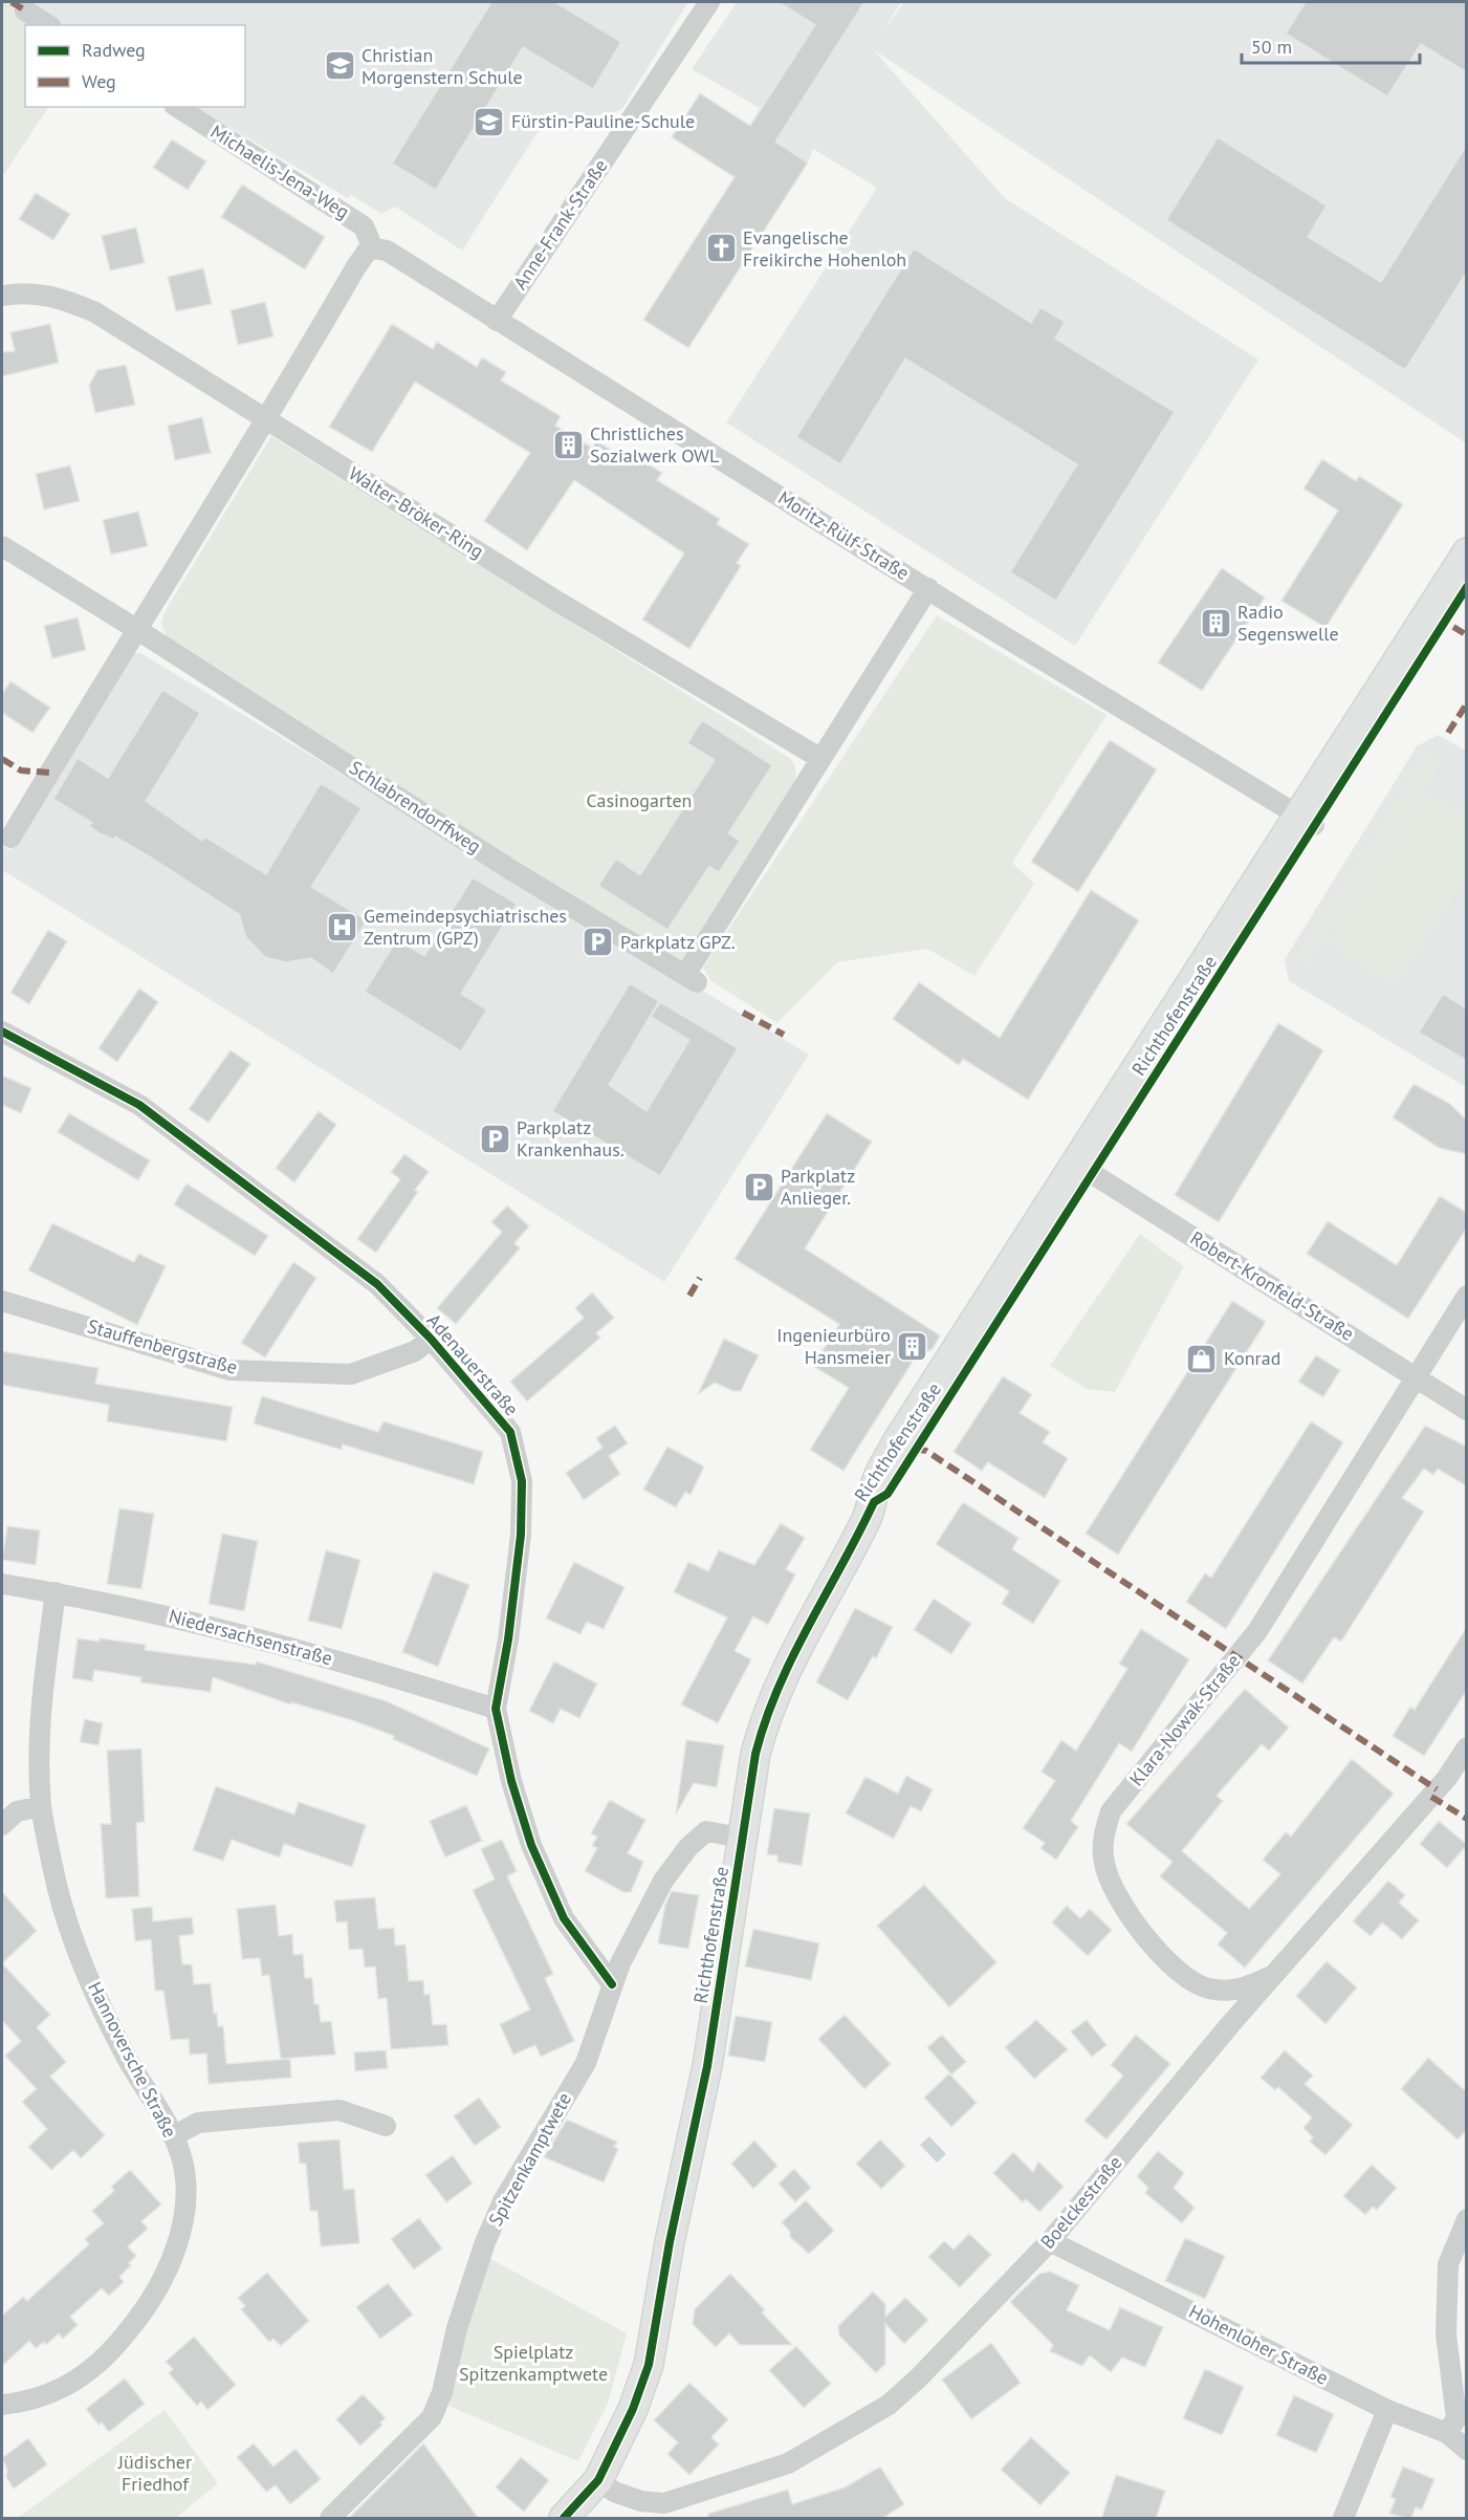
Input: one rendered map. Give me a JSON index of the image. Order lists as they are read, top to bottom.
{
  "streets": {
    "street": [
      "Michaelis-Jena-Weg",
      "Anne-Frank-Straße",
      "Walter-Bröker-Ring",
      "Moritz-Rülf-Straße",
      "Schlabrendorffweg",
      "Richthofenstraße",
      "Robert-Kronfeld-Straße",
      "Stauffenbergstraße",
      "Adenauerstraße",
      "Niedersachsenstraße",
      "Klara-Nowak-Straße",
      "Hannoversche Straße",
      "Spitzenkamptwete",
      "Boelckestraße",
      "Hohenloher Straße"
    ]
  },
  "crossings": [
    ["Michaelis-Jena-Weg", "Moritz-Rülf-Straße"],
    ["Anne-Frank-Straße", "Moritz-Rülf-Straße"],
    ["Walter-Bröker-Ring", "Schlabrendorffweg"],
    ["Moritz-Rülf-Straße", "Richthofenstraße"],
    ["Richthofenstraße", "Robert-Kronfeld-Straße"],
    ["Richthofenstraße", "Spitzenkamptwete"],
    ["Richthofenstraße", "Boelckestraße"],
    ["Robert-Kronfeld-Straße", "Klara-Nowak-Straße"],
    ["Stauffenbergstraße", "Adenauerstraße"],
    ["Adenauerstraße", "Niedersachsenstraße"],
    ["Adenauerstraße", "Spitzenkamptwete"],
    ["Niedersachsenstraße", "Hannoversche Straße"],
    ["Klara-Nowak-Straße", "Boelckestraße"],
    ["Boelckestraße", "Hohenloher Straße"]
  ],
  "parks": ["Casinogarten", "Spielplatz Spitzenkamptwete", "Jüdischer Friedhof"],
  "places": {
    "school or university": ["Christian Morgenstern Schule", "Fürstin-Pauline-Schule"],
    "church": ["Evangelische Freikirche Hohenloh"],
    "building": ["Christliches Sozialwerk OWL", "Radio Segenswelle", "Ingenieurbüro Hansmeier"],
    "hospital": ["Gemeindepsychiatrisches Zentrum (GPZ)"],
    "parking": ["Parkplatz GPZ.", "Parkplatz Krankenhaus.", "Parkplatz Anlieger."],
    "shop": ["Konrad"]
  },
  "legend": ["Radweg", "Weg"],
  "scale_bar": "50 m"
}
